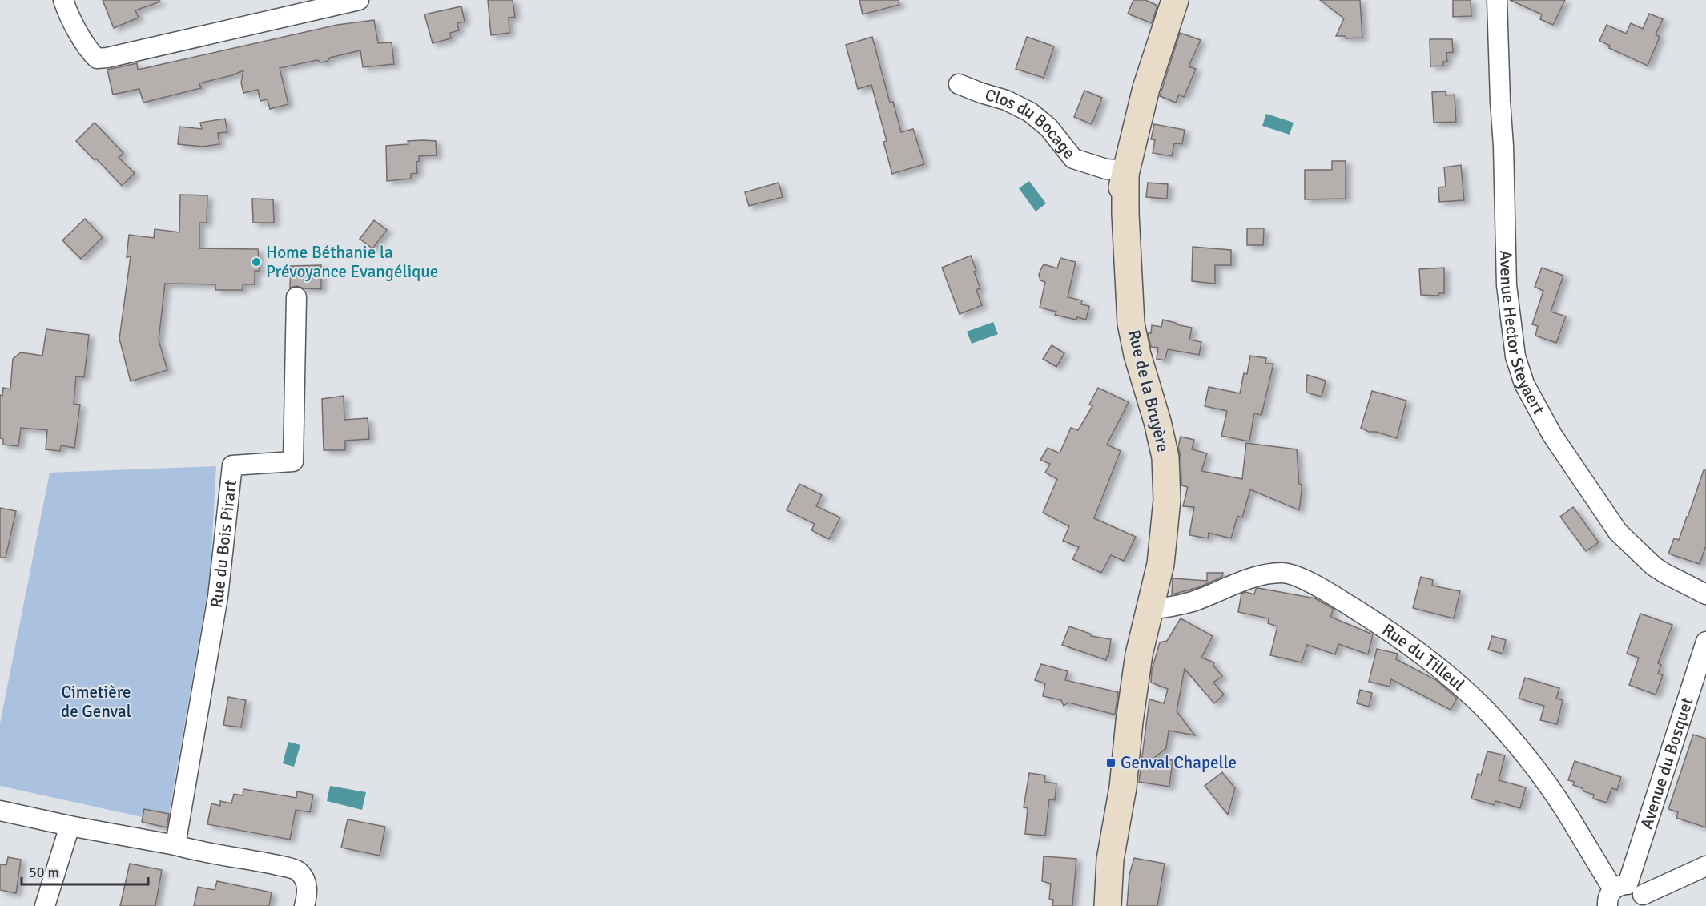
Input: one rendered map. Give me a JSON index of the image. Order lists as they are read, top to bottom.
{
  "streets": {
    "main road": ["Rue de la Bruyère"],
    "street": [
      "Clos du Bocage",
      "Avenue Hector Steyaert",
      "Rue du Bois Pirart",
      "Rue du Tilleul",
      "Avenue du Bosquet"
    ]
  },
  "crossings": [
    ["Clos du Bocage", "Rue de la Bruyère"],
    ["Rue de la Bruyère", "Rue du Tilleul"],
    ["Rue du Tilleul", "Avenue du Bosquet"]
  ],
  "parks": ["Cimetière de Genval"],
  "places": {
    "other": ["Home Béthanie la Prévoyance Evangélique"],
    "transit": ["Genval Chapelle"]
  },
  "scale_bar": "50 m"
}
